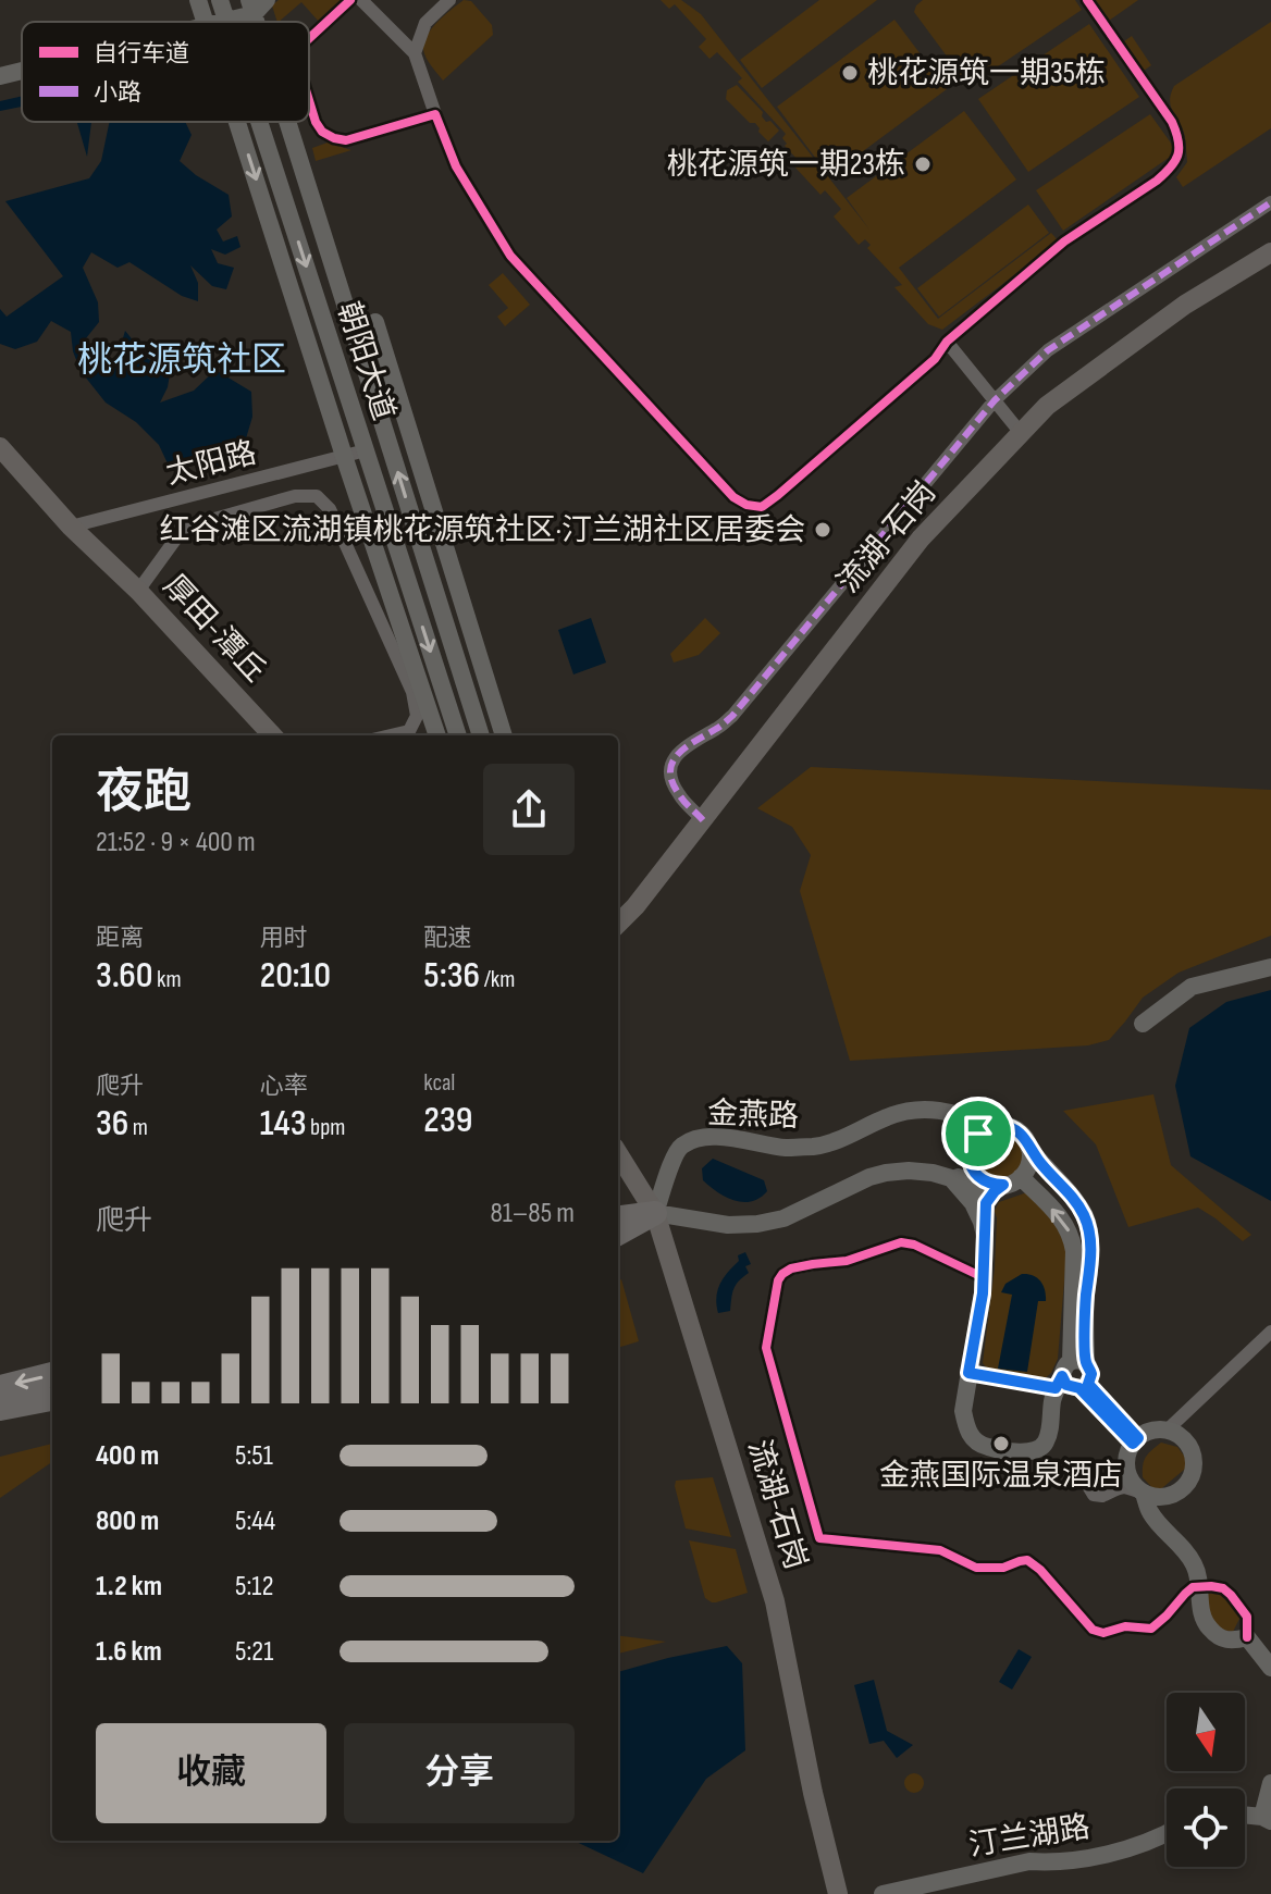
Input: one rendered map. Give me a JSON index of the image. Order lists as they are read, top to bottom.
{
  "streets": {
    "main road": ["流湖-石岗", "厚田-潭丘"],
    "street": [
      "朝阳大道",
      "太阳路",
      "金燕路",
      "汀兰湖路"
    ]
  },
  "crossings": [
    ["朝阳大道", "太阳路"],
    ["太阳路", "厚田-潭丘"],
    ["流湖-石岗", "金燕路"]
  ],
  "districts": ["桃花源筑社区"],
  "places": [
    "桃花源筑一期35栋",
    "桃花源筑一期23栋",
    "红谷滩区流湖镇桃花源筑社区·汀兰湖社区居委会",
    "金燕国际温泉酒店"
  ],
  "legend": ["自行车道", "小路"],
  "north": "bottom",
  "page": {
    "heading": ["夜跑", "21:52 · 9 × 400 m"],
    "stats": [
      ["距离", "3.60 km"],
      ["用时", "20:10"],
      ["配速", "5:36 /km"],
      ["爬升", "36 m"],
      ["心率", "143 bpm"],
      ["kcal", "239"]
    ],
    "chart": ["爬升", "81–85 m"],
    "list": [
      {
        "name": "400 m",
        "note": "5:51"
      },
      {
        "name": "800 m",
        "note": "5:44"
      },
      {
        "name": "1.2 km",
        "note": "5:12"
      },
      {
        "name": "1.6 km",
        "note": "5:21"
      }
    ],
    "buttons": ["收藏", "分享"]
  }
}
